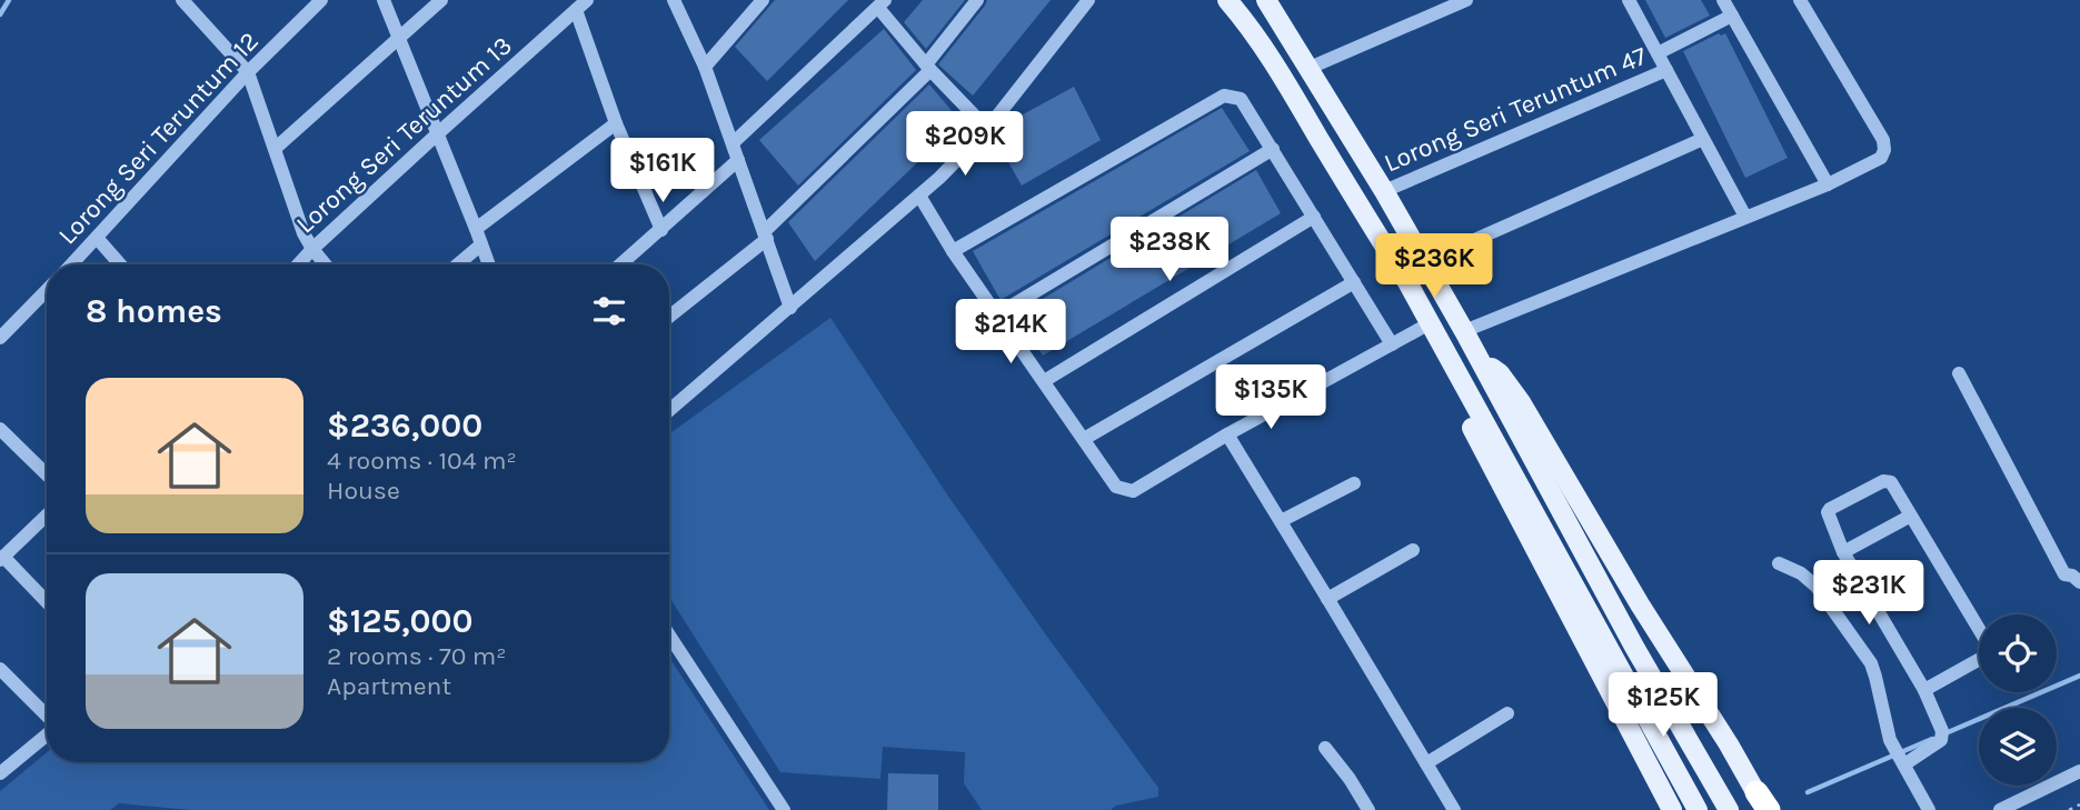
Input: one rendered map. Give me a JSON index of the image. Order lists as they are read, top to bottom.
{
  "streets": {
    "street": ["Lorong Seri Teruntum 47", "Lorong Seri Teruntum 13", "Lorong Seri Teruntum 12"]
  },
  "page": {
    "price": [
      "$209K",
      "$161K",
      "$238K",
      "$236K",
      "$214K",
      "$135K",
      "$231K",
      "$125K"
    ],
    "heading": "8 homes",
    "list": [
      {
        "name": "$236,000",
        "note": "4 rooms · 104 m² · House"
      },
      {
        "name": "$125,000",
        "note": "2 rooms · 70 m² · Apartment"
      }
    ]
  }
}
